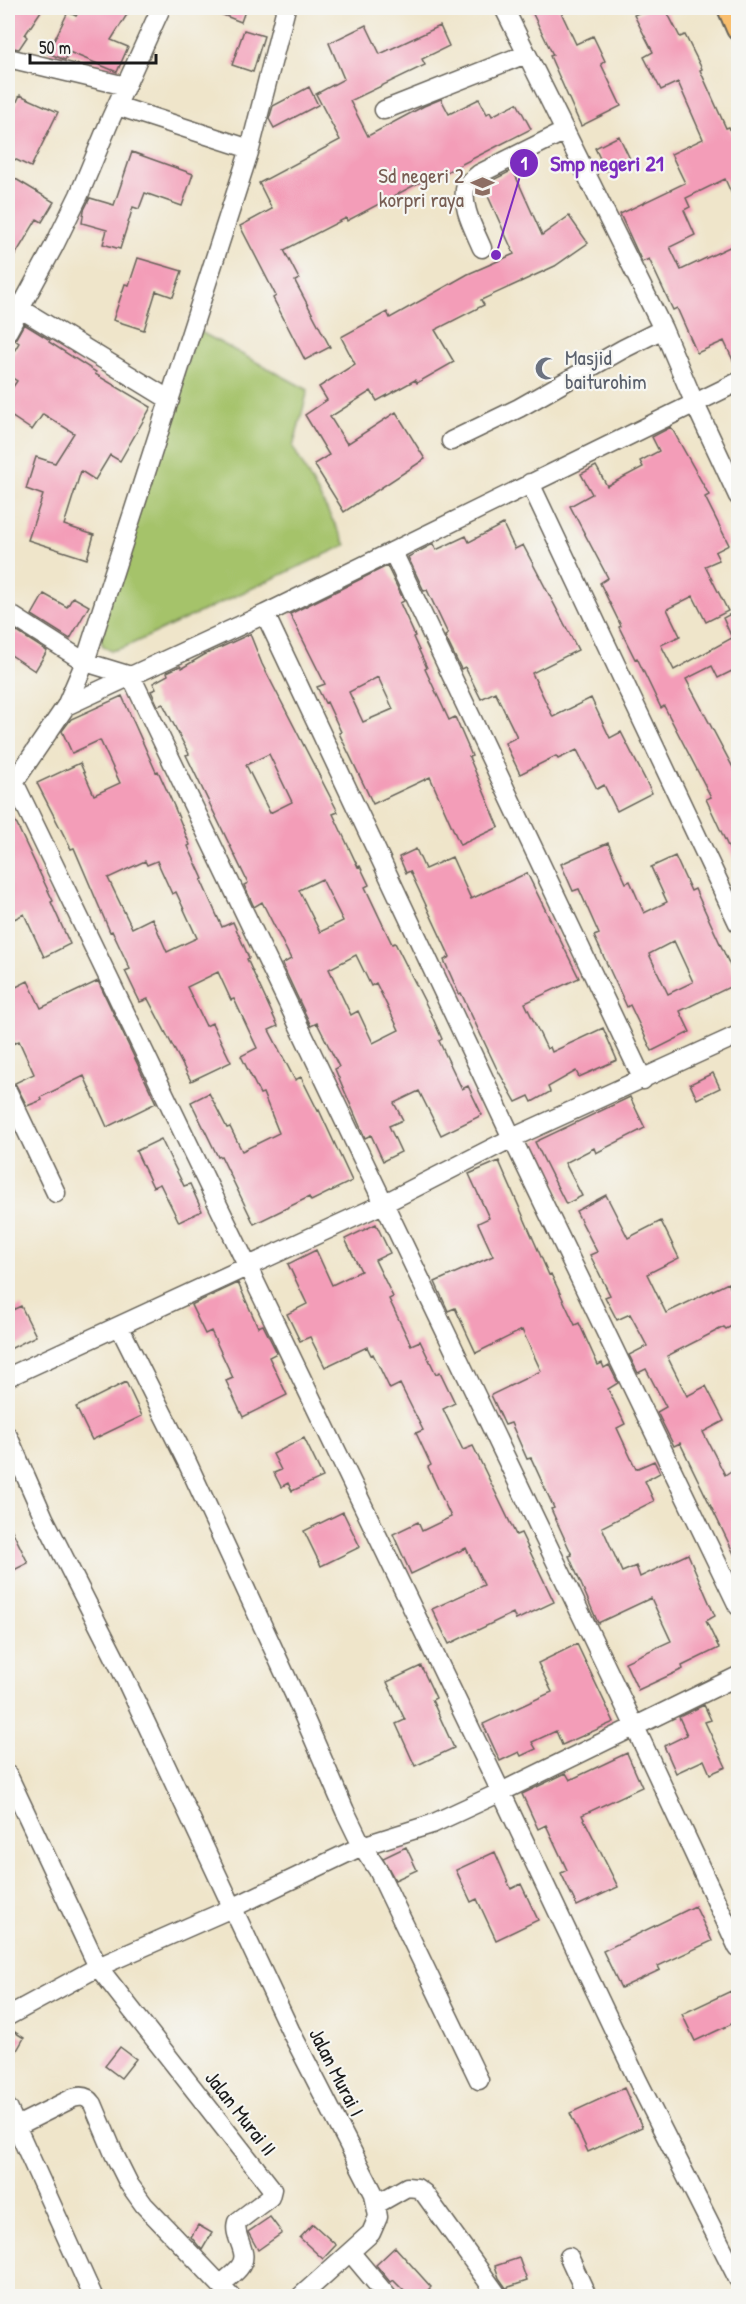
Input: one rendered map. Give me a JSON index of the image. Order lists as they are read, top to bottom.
{
  "streets": {
    "street": ["Jalan Murai I", "Jalan Murai II"]
  },
  "places": {
    "school or university": ["Sd negeri 2 korpri raya"],
    "other": ["Smp negeri 21"],
    "mosque": ["Masjid baiturohim"]
  },
  "scale_bar": "50 m"
}
